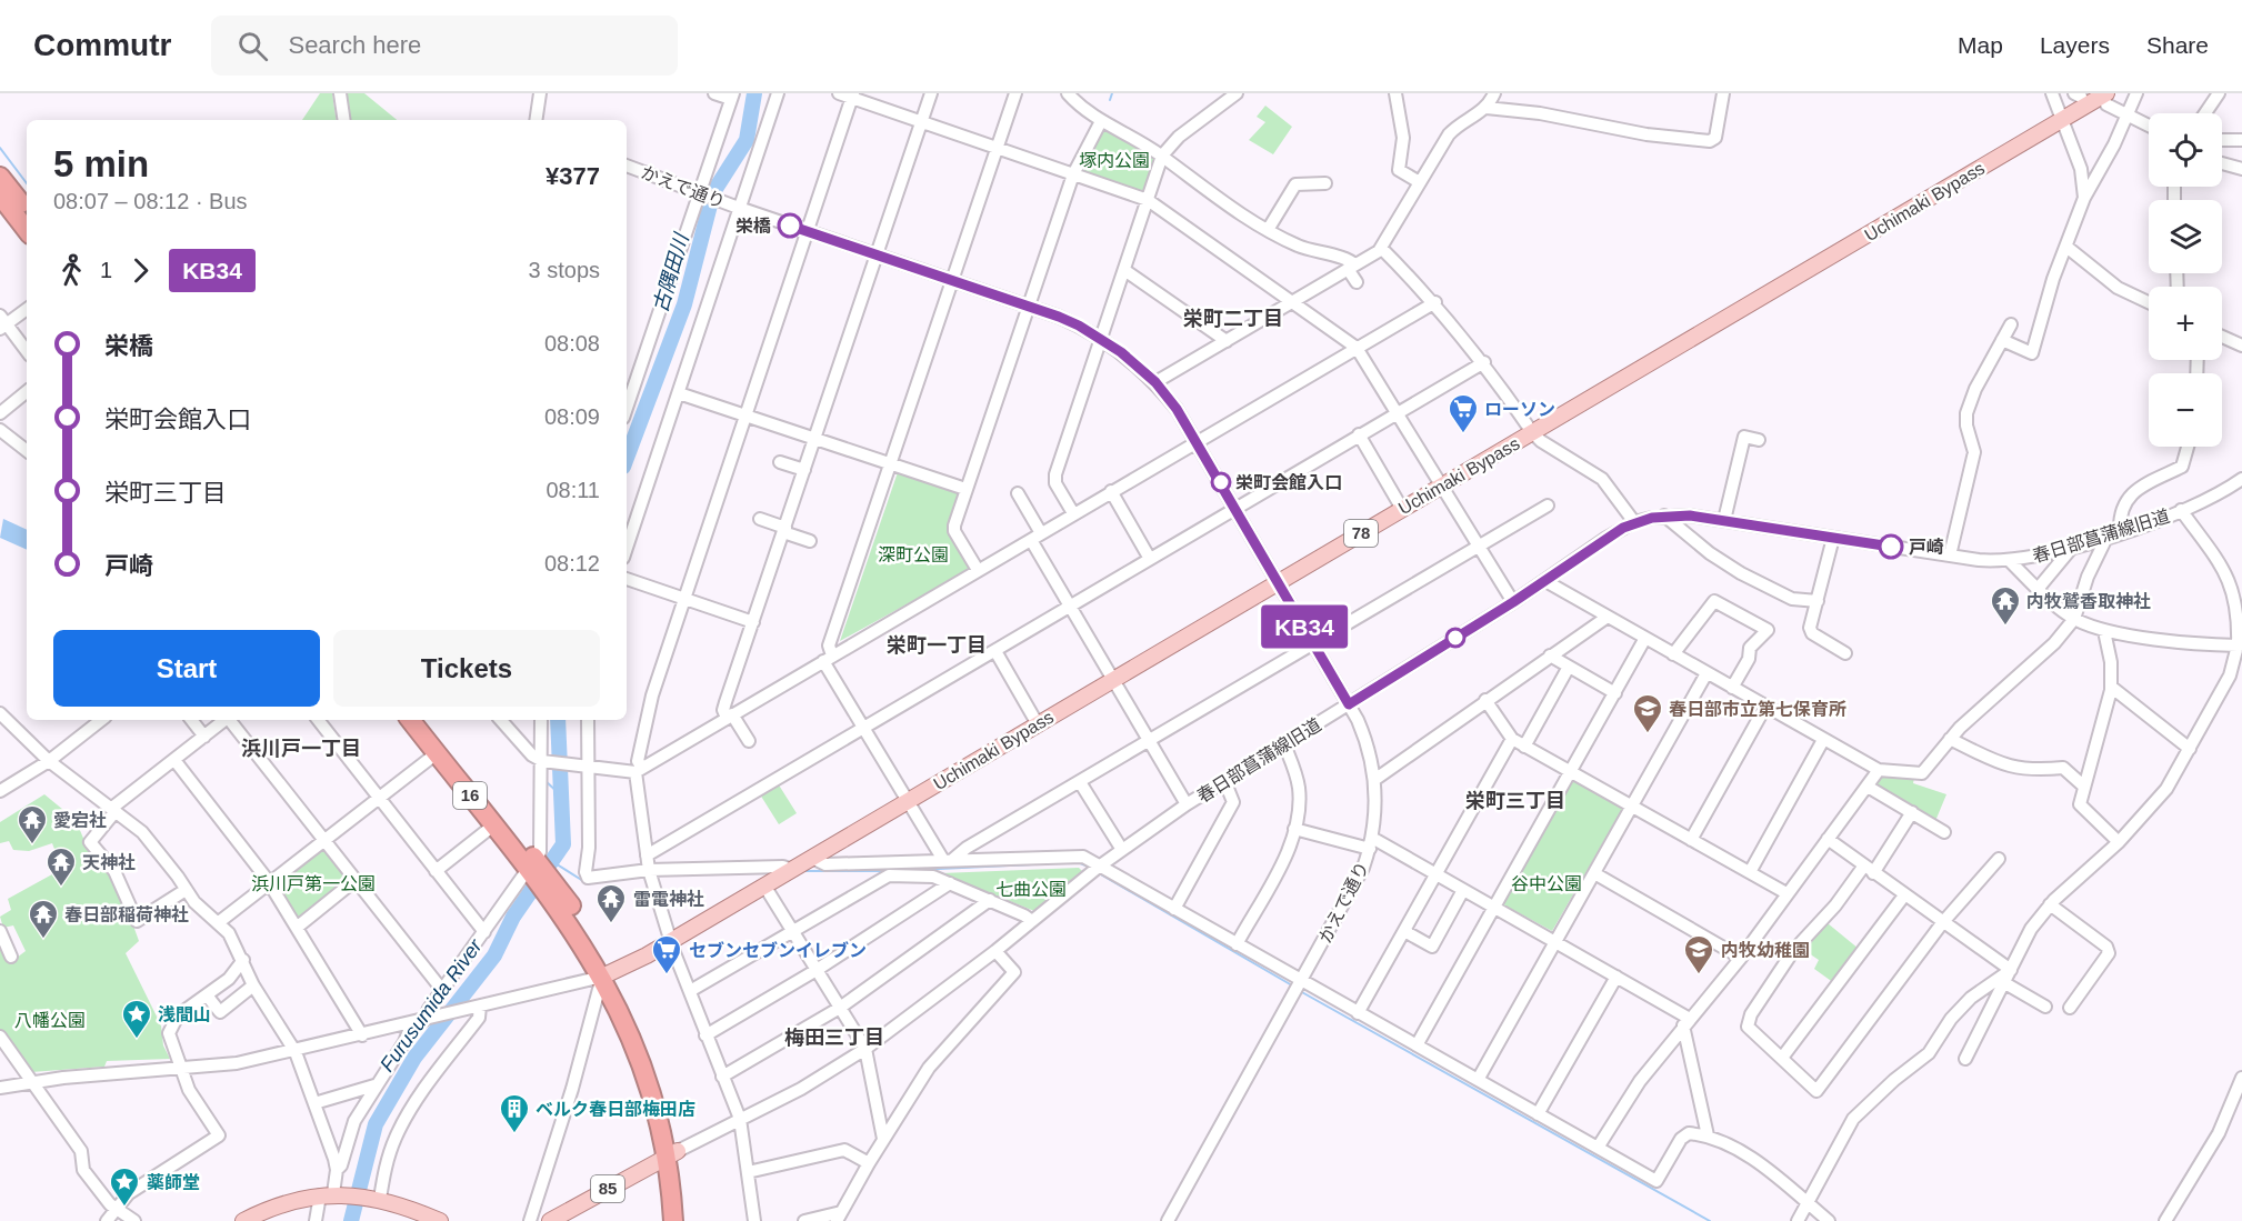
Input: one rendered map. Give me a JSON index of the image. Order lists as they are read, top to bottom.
{
  "streets": {
    "highway": ["16"],
    "main road": ["Uchimaki Bypass", "78", "85"],
    "street": ["かえで通り", "春日部菖蒲線旧道"]
  },
  "crossings": [
    ["かえで通り", "Uchimaki Bypass"],
    ["かえで通り", "春日部菖蒲線旧道"],
    ["Uchimaki Bypass", "16"],
    ["春日部菖蒲線旧道", "16"],
    ["春日部菖蒲線旧道", "85"],
    ["16", "85"]
  ],
  "districts": [
    "栄町二丁目",
    "栄町一丁目",
    "浜川戸一丁目",
    "栄町三丁目",
    "梅田三丁目"
  ],
  "water": ["古隅田川", "Furusumida River"],
  "parks": [
    "塚内公園",
    "深町公園",
    "浜川戸第一公園",
    "谷中公園",
    "七曲公園",
    "八幡公園"
  ],
  "places": {
    "other": ["栄橋", "栄町会館入口", "戸崎"],
    "supermarket": ["ローソン", "セブンセブンイレブン"],
    "temple": [
      "内牧鷲香取神社",
      "愛宕社",
      "天神社",
      "雷電神社",
      "春日部稲荷神社"
    ],
    "school or university": ["春日部市立第七保育所", "内牧幼稚園"],
    "place": ["浅間山", "薬師堂"],
    "building": ["ベルク春日部梅田店"]
  },
  "lines": ["bus line KB34"],
  "page": {
    "header": "Commutr",
    "search": "Search here",
    "nav": ["Map", "Layers", "Share"],
    "on_map": "KB34",
    "map_buttons": ["+", "−"],
    "heading": ["5 min", "08:07 – 08:12 · Bus", "¥377"],
    "legs": ["1", "KB34", "3 stops"],
    "list": [
      {
        "name": "栄橋",
        "value": "08:08"
      },
      {
        "name": "栄町会館入口",
        "value": "08:09"
      },
      {
        "name": "栄町三丁目",
        "value": "08:11"
      },
      {
        "name": "戸崎",
        "value": "08:12"
      }
    ],
    "buttons": ["Start", "Tickets"]
  }
}
